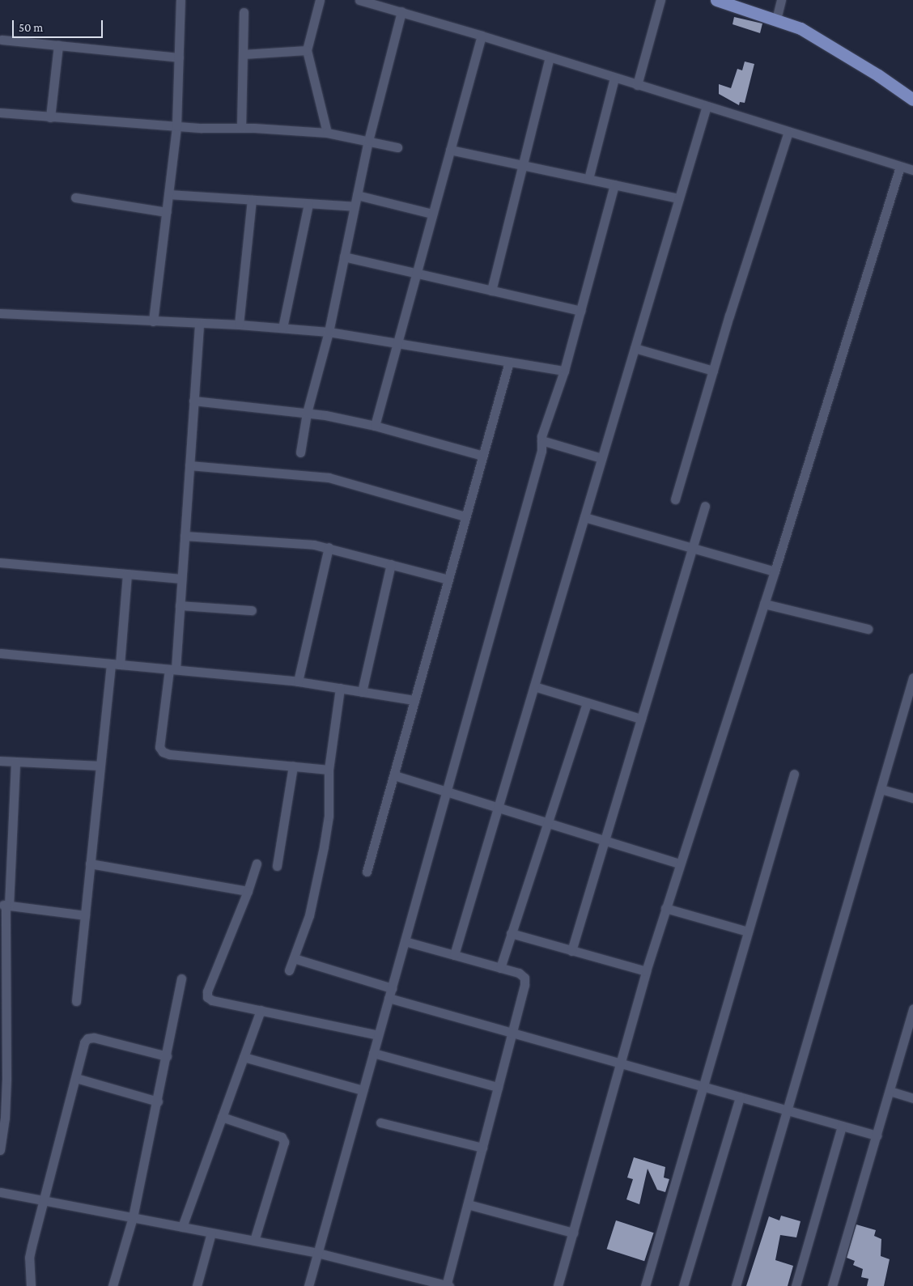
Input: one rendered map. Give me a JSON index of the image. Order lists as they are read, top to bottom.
{
  "scale_bar": "50 m"
}
